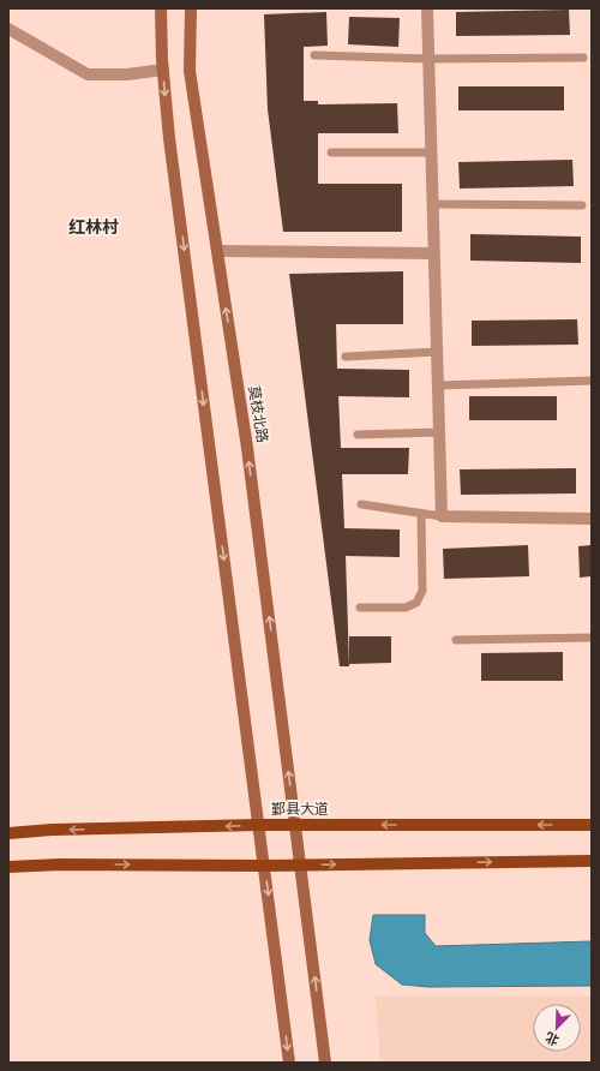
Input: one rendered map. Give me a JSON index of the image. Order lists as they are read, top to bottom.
{
  "streets": {
    "main road": ["鄞县大道"],
    "street": ["莫枝北路"]
  },
  "crossings": [
    ["莫枝北路", "鄞县大道"]
  ],
  "districts": ["红林村"],
  "north": "bottom left"
}
